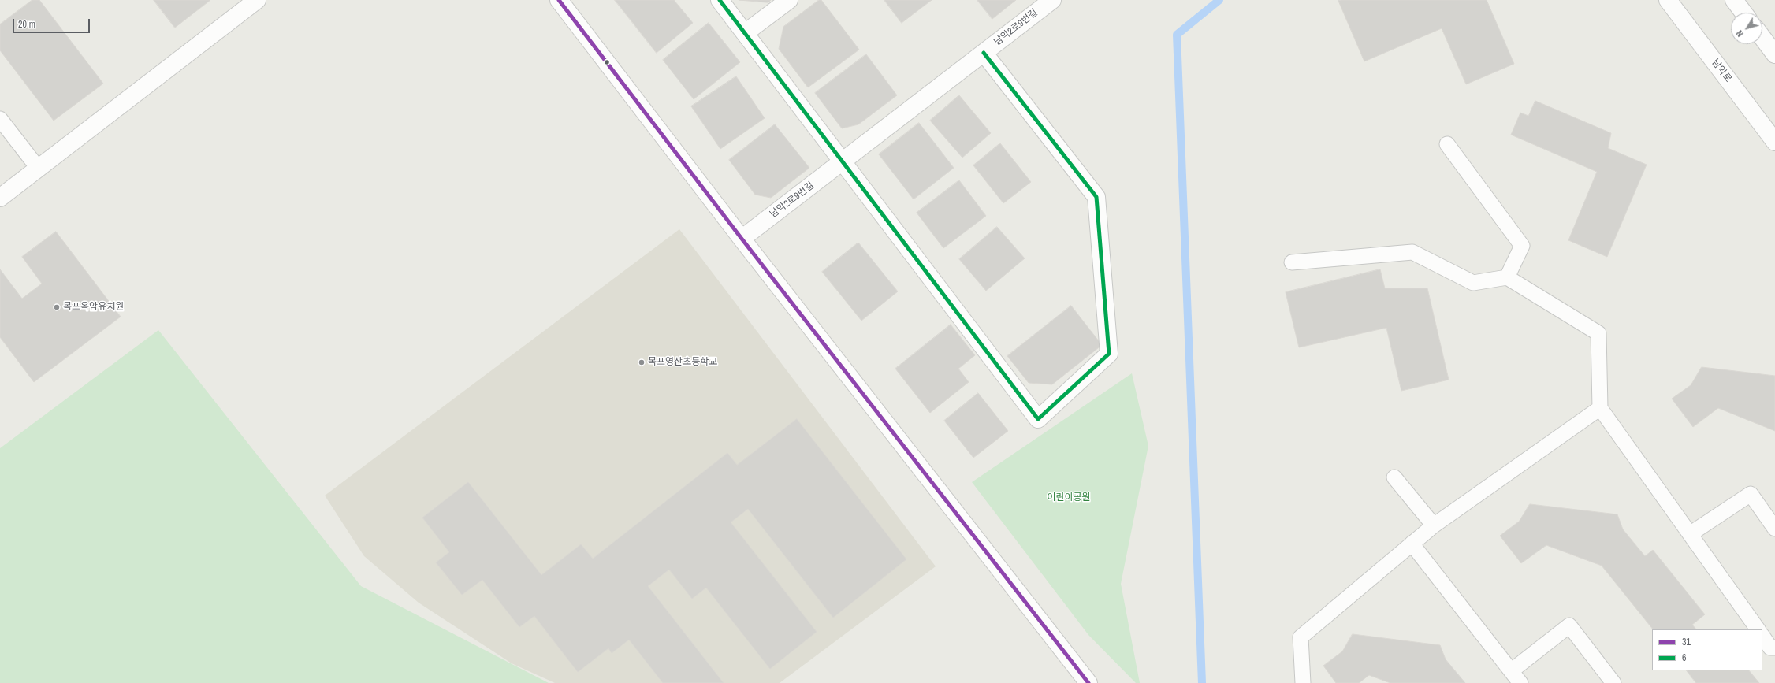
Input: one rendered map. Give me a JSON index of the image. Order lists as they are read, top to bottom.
{
  "streets": {
    "street": ["남악2로9번길", "남악로"]
  },
  "parks": ["어린이공원"],
  "places": ["목포옥암유치원", "목포영산초등학교"],
  "lines": ["transit line 31", "transit line 6"],
  "legend": ["31", "6"],
  "scale_bar": "20 m",
  "north": "bottom left"
}
